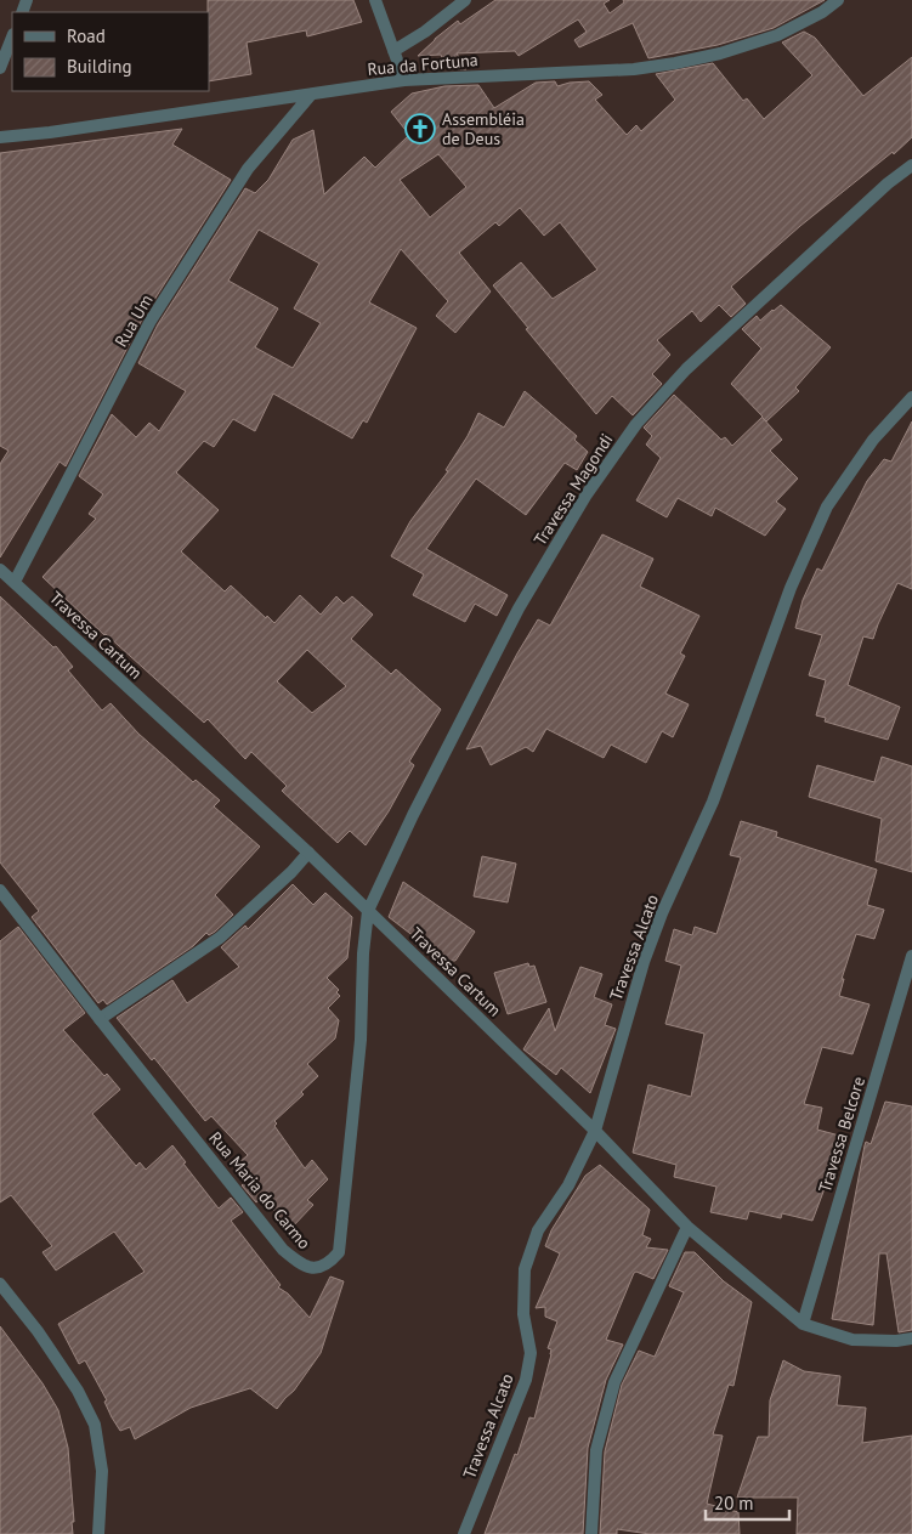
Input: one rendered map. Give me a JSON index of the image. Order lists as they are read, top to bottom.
{
  "streets": {
    "street": [
      "Rua da Fortuna",
      "Rua Um",
      "Travessa Magondi",
      "Travessa Cartum",
      "Travessa Alcato",
      "Travessa Belcore",
      "Rua Maria do Carmo"
    ]
  },
  "crossings": [
    ["Rua da Fortuna", "Rua Um"],
    ["Rua Um", "Travessa Cartum"],
    ["Travessa Magondi", "Travessa Cartum"],
    ["Travessa Magondi", "Rua Maria do Carmo"],
    ["Travessa Cartum", "Travessa Alcato"],
    ["Travessa Cartum", "Travessa Belcore"],
    ["Travessa Cartum", "Rua Maria do Carmo"]
  ],
  "places": {
    "church": ["Assembléia de Deus"]
  },
  "legend": ["Road", "Building"],
  "scale_bar": "20 m"
}
